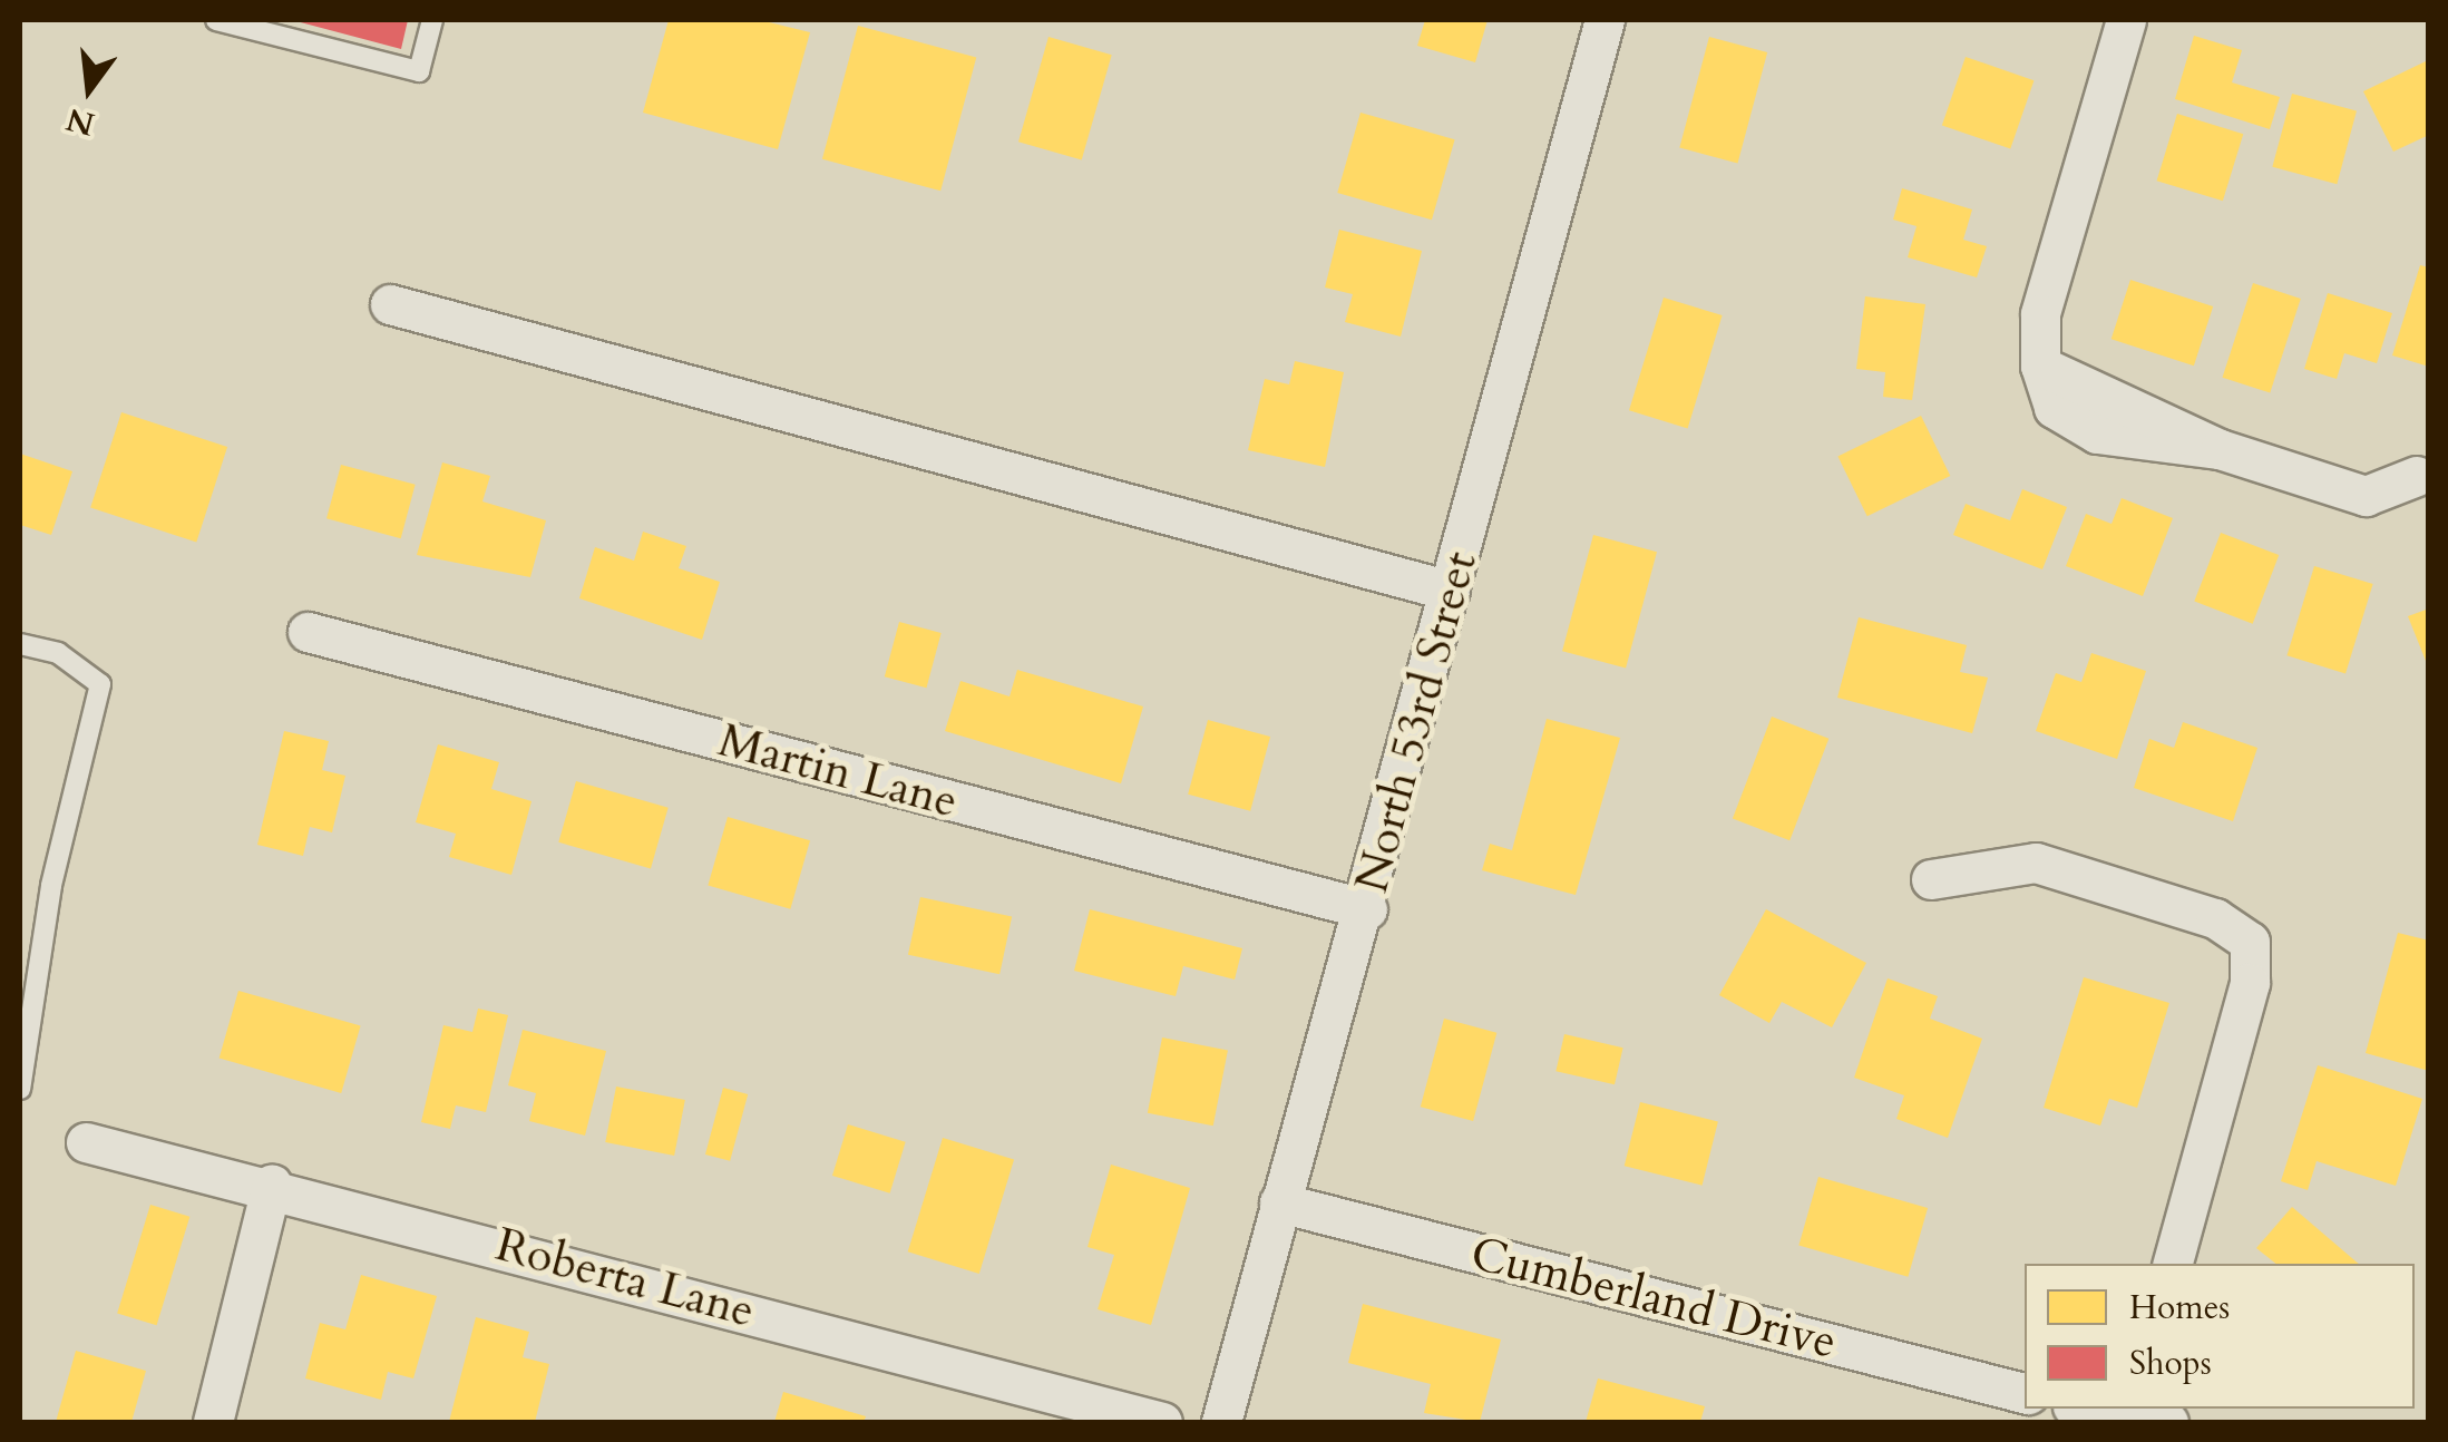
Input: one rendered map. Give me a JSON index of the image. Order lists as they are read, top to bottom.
{
  "streets": {
    "street": [
      "North 53rd Street",
      "Martin Lane",
      "Roberta Lane",
      "Cumberland Drive"
    ]
  },
  "crossings": [
    ["North 53rd Street", "Martin Lane"],
    ["North 53rd Street", "Cumberland Drive"]
  ],
  "legend": ["Homes", "Shops"],
  "north": "bottom"
}
